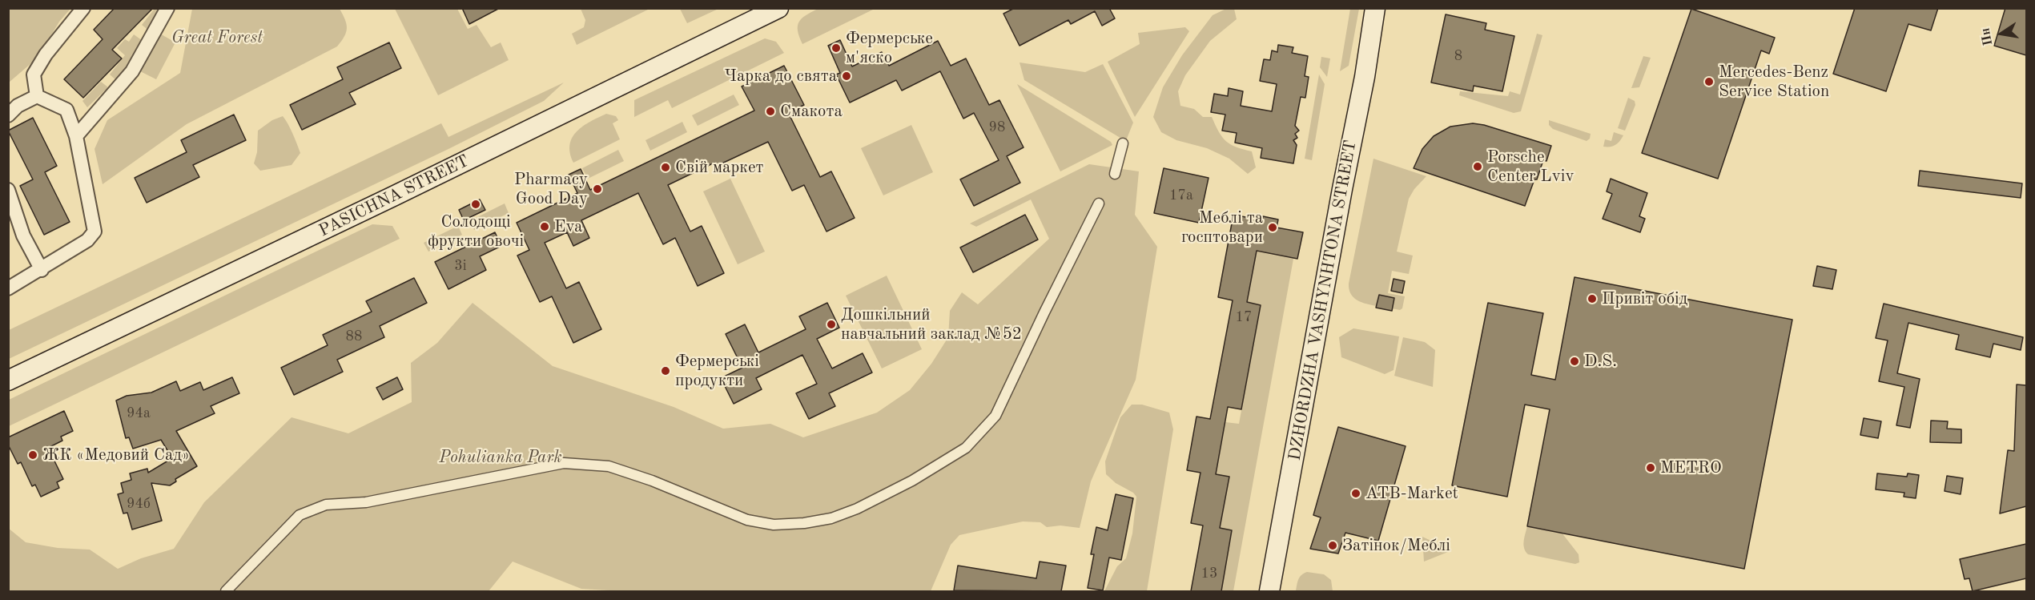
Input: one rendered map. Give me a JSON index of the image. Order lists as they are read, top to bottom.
{
  "streets": {
    "main road": ["PASICHNA STREET", "DZHORDZHA VASHYNHTONA STREET"]
  },
  "parks": ["Great Forest", "Pohulianka Park"],
  "places": [
    "Фермерське м'яско",
    "Чарка до свята",
    "Mercedes-Benz Service Station",
    "Смакота",
    "Porsche Center Lviv",
    "Свій маркет",
    "Pharmacy Good Day",
    "Солодощі фрукти овочі",
    "Eva",
    "Меблі та госптовари",
    "Привіт обід",
    "Дошкільний навчальний заклад №52",
    "D.S.",
    "Фермерські продукти",
    "ЖК «Медовий Сад»",
    "METRO",
    "ATB-Market",
    "Затінок/Меблі"
  ],
  "house_numbers": [
    "8",
    "98",
    "17а",
    "3і",
    "17",
    "88",
    "94а",
    "94б",
    "13"
  ],
  "north": "left"
}
